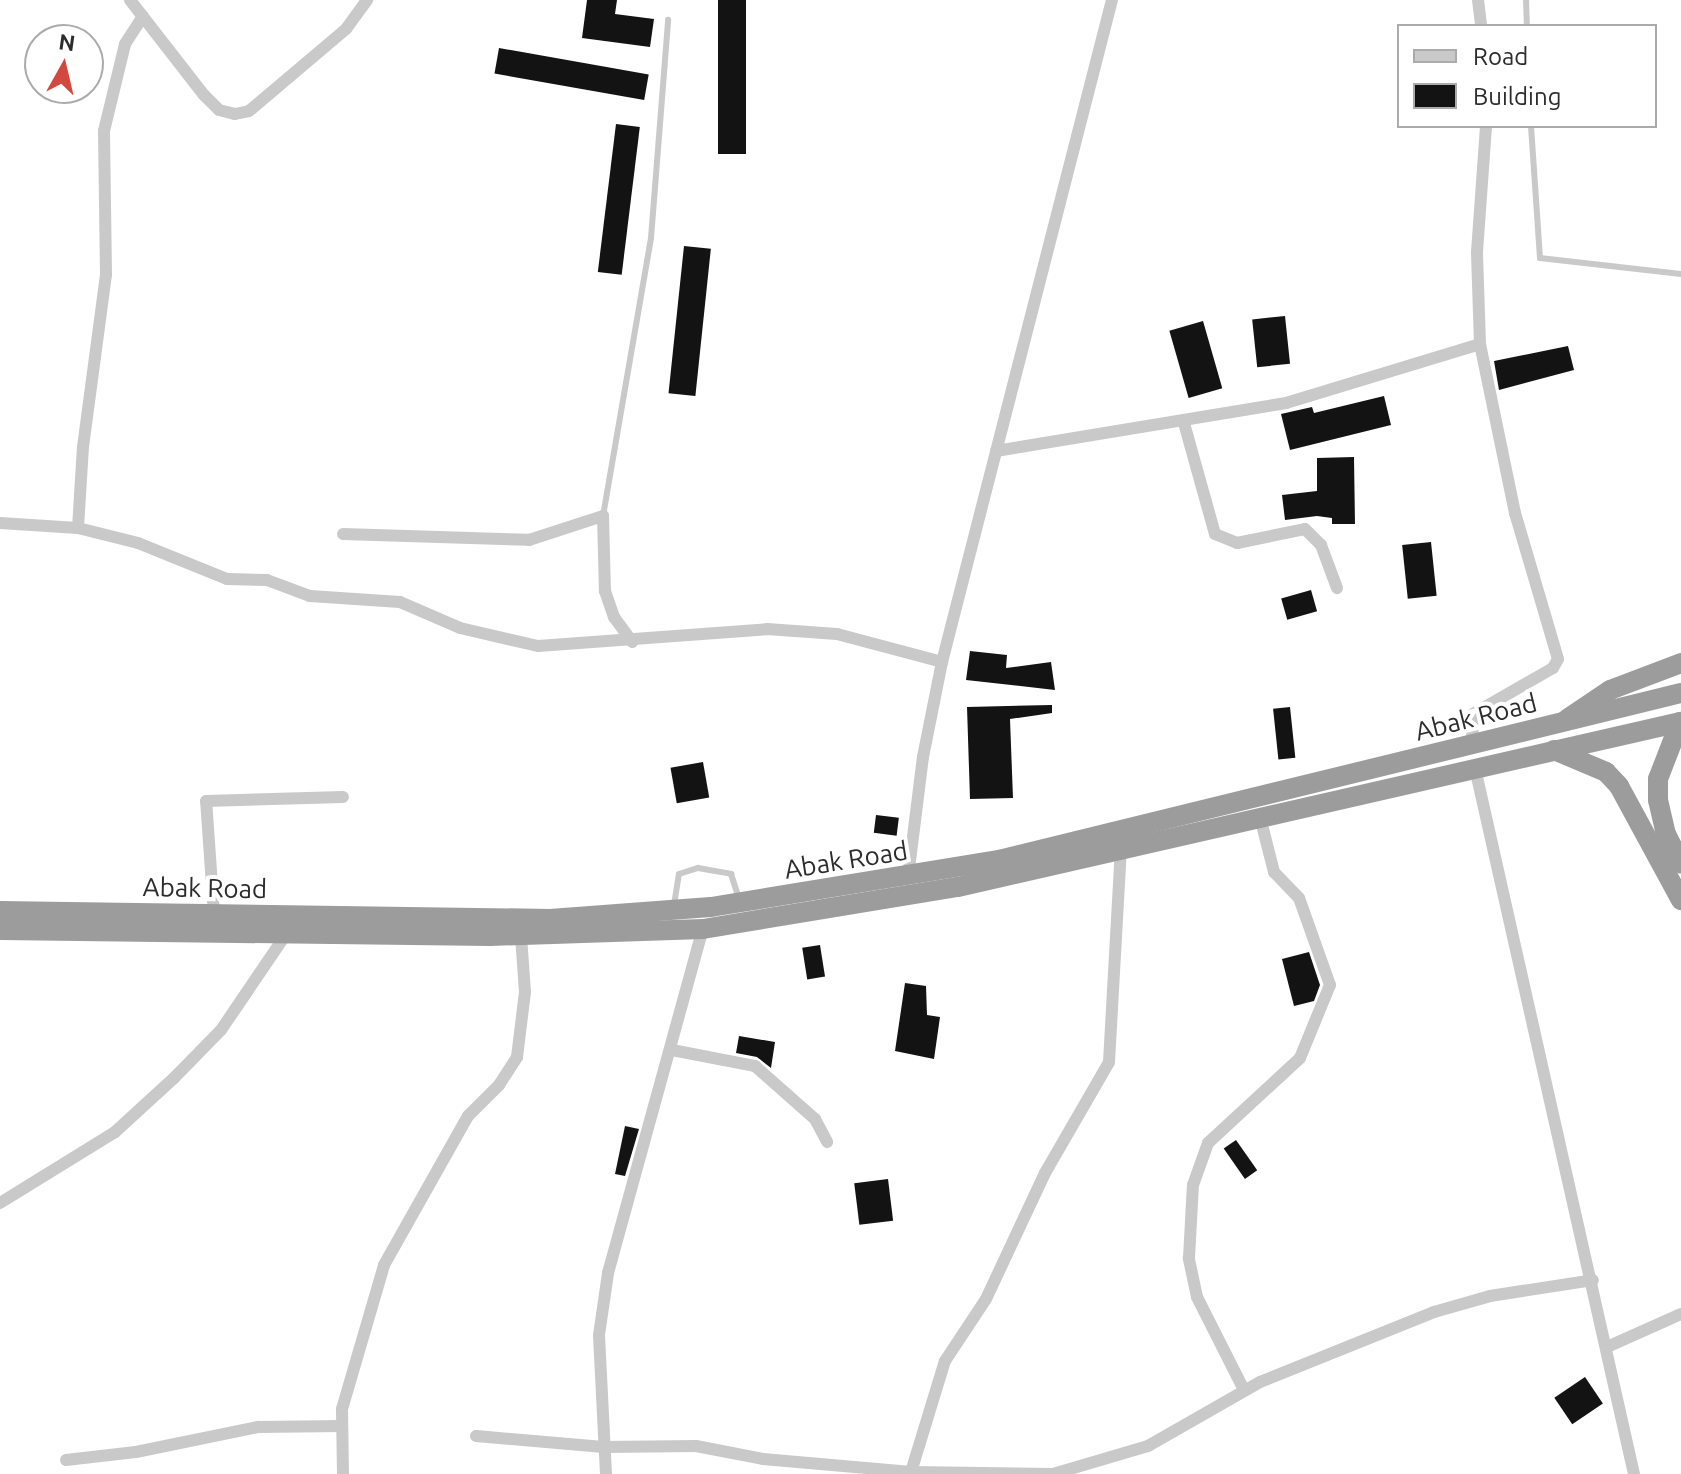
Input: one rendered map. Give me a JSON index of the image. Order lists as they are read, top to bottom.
{
  "streets": {
    "highway": ["Abak Road"]
  },
  "legend": ["Road", "Building"],
  "north": "top"
}
